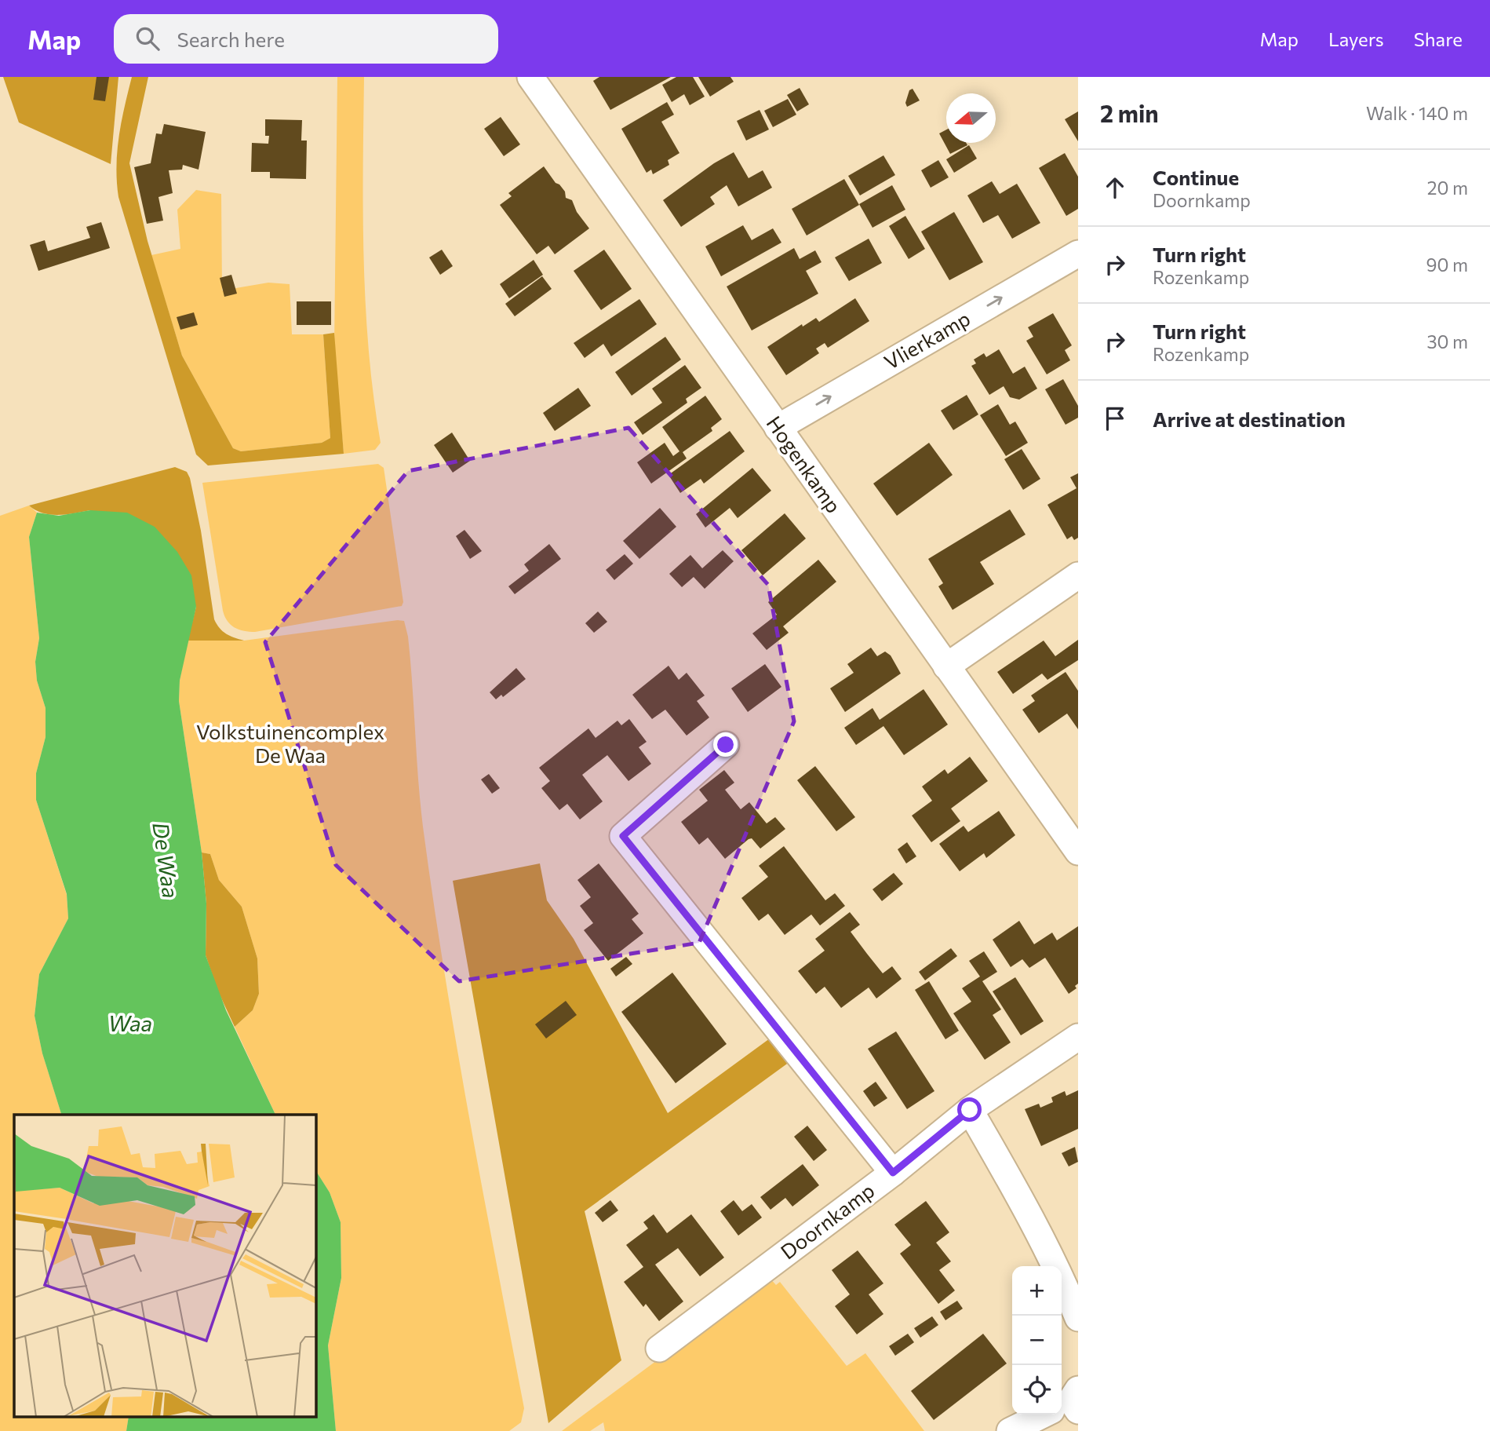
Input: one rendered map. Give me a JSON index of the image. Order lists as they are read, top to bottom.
{
  "streets": {
    "street": ["Vlierkamp", "Hogenkamp", "Doornkamp"]
  },
  "crossings": [
    ["Vlierkamp", "Hogenkamp"]
  ],
  "one_way": ["Vlierkamp"],
  "water": ["De Waa", "Waa"],
  "parks": ["Volkstuinencomplex De Waa"],
  "north": "left",
  "page": {
    "header": "Map",
    "search": "Search here",
    "nav": ["Map", "Layers", "Share"],
    "heading": ["2 min", "Walk · 140 m"],
    "list": [
      ["Continue", "Doornkamp", "20 m"],
      ["Turn right", "Rozenkamp", "90 m"],
      ["Turn right", "Rozenkamp", "30 m"],
      "Arrive at destination"
    ],
    "map_buttons": ["+", "−"]
  }
}
